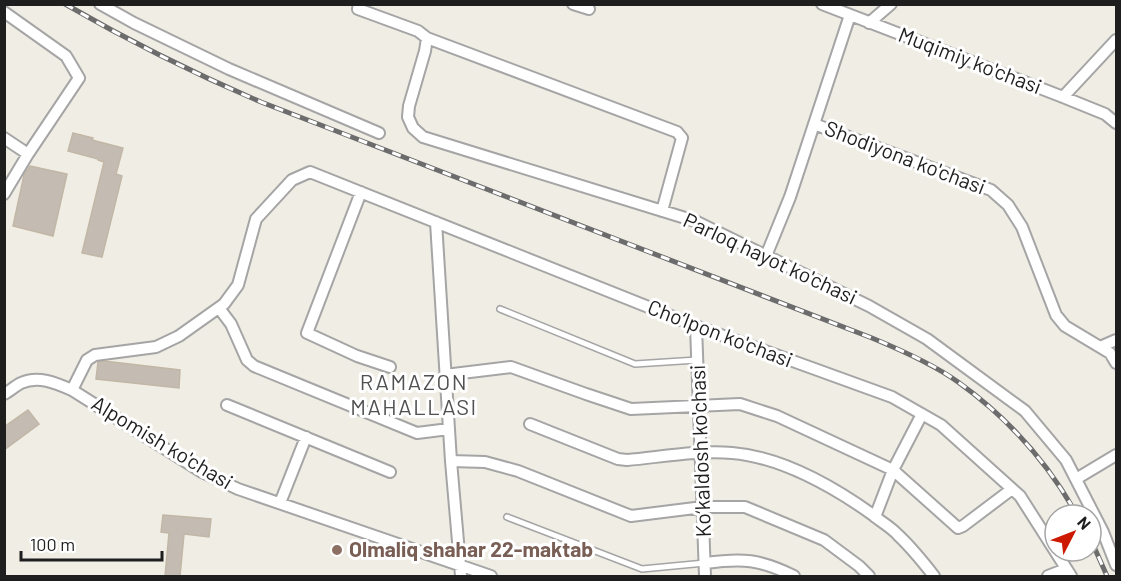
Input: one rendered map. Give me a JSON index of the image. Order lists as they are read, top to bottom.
{
  "streets": {
    "street": [
      "Muqimiy ko'chasi",
      "Shodiyona ko'chasi",
      "Parloq hayot ko'chasi",
      "Cho‘lpon ko'chasi",
      "Alpomish ko'chasi",
      "Ko‘kaldosh ko'chasi"
    ]
  },
  "crossings": [
    ["Muqimiy ko'chasi", "Shodiyona ko'chasi"],
    ["Shodiyona ko'chasi", "Parloq hayot ko'chasi"],
    ["Cho‘lpon ko'chasi", "Ko‘kaldosh ko'chasi"]
  ],
  "districts": ["RAMAZON MAHALLASI"],
  "places": ["Olmaliq shahar 22-maktab"],
  "scale_bar": "100 m",
  "north": "top right"
}
